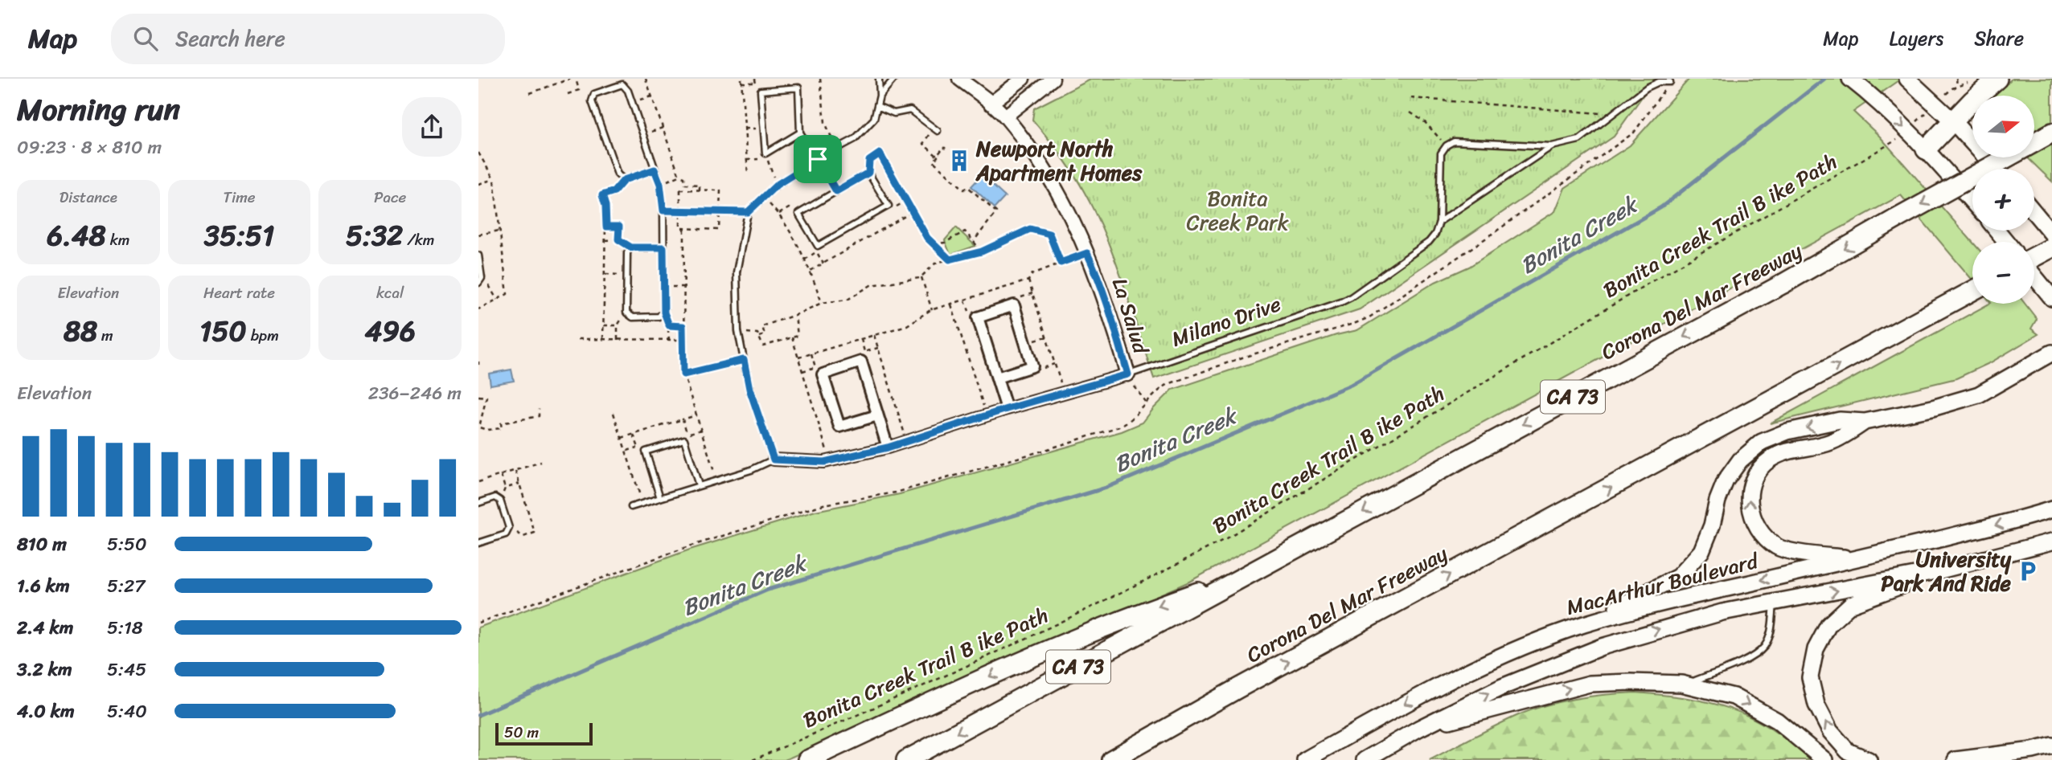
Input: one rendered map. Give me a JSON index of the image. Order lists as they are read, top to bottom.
{
  "streets": {
    "highway": ["Corona Del Mar Freeway", "CA 73"],
    "main road": ["MacArthur Boulevard"],
    "street": ["La Salud", "Milano Drive"],
    "path": ["Bonita Creek Trail B ike Path"]
  },
  "crossings": [
    ["Corona Del Mar Freeway", "CA 73"],
    ["La Salud", "Milano Drive"]
  ],
  "water": ["Bonita Creek"],
  "parks": ["Bonita Creek Park"],
  "places": {
    "building": ["Newport North Apartment Homes"],
    "parking": ["University Park And Ride"]
  },
  "scale_bar": "50 m",
  "north": "right",
  "page": {
    "header": "Map",
    "search": "Search here",
    "nav": ["Map", "Layers", "Share"],
    "heading": ["Morning run", "09:23 · 8 × 810 m"],
    "map_buttons": ["+", "−"],
    "stats": [
      ["Distance", "6.48 km"],
      ["Time", "35:51"],
      ["Pace", "5:32 /km"],
      ["Elevation", "88 m"],
      ["Heart rate", "150 bpm"],
      ["kcal", "496"]
    ],
    "chart": ["Elevation", "236–246 m"],
    "list": [
      {
        "name": "810 m",
        "note": "5:50"
      },
      {
        "name": "1.6 km",
        "note": "5:27"
      },
      {
        "name": "2.4 km",
        "note": "5:18"
      },
      {
        "name": "3.2 km",
        "note": "5:45"
      },
      {
        "name": "4.0 km",
        "note": "5:40"
      }
    ],
    "scale": "50 m"
  }
}
